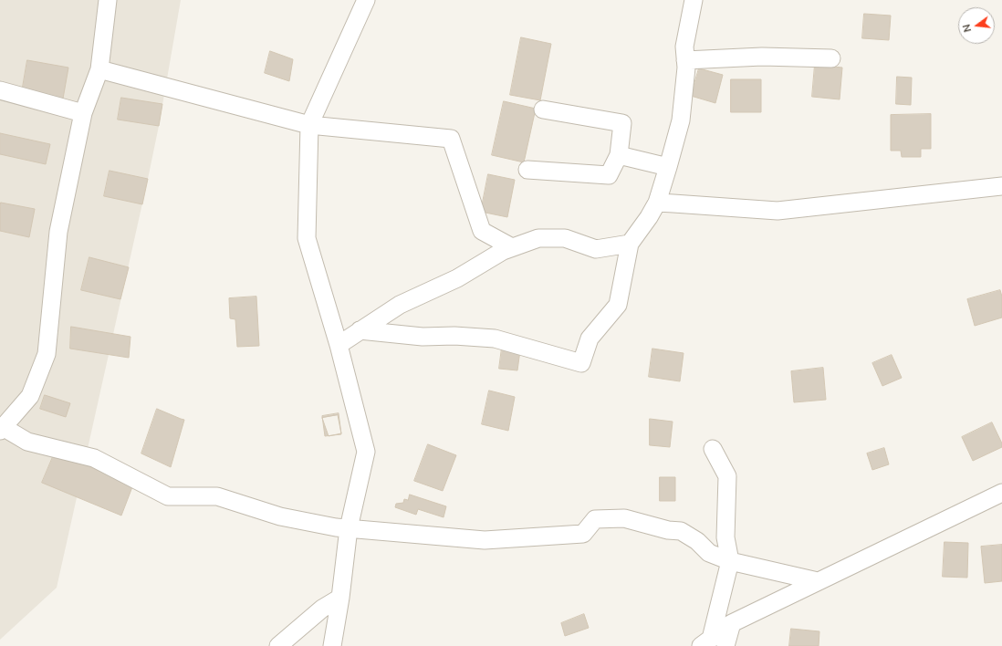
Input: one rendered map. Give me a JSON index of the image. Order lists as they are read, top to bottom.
{
  "north": "left"
}
